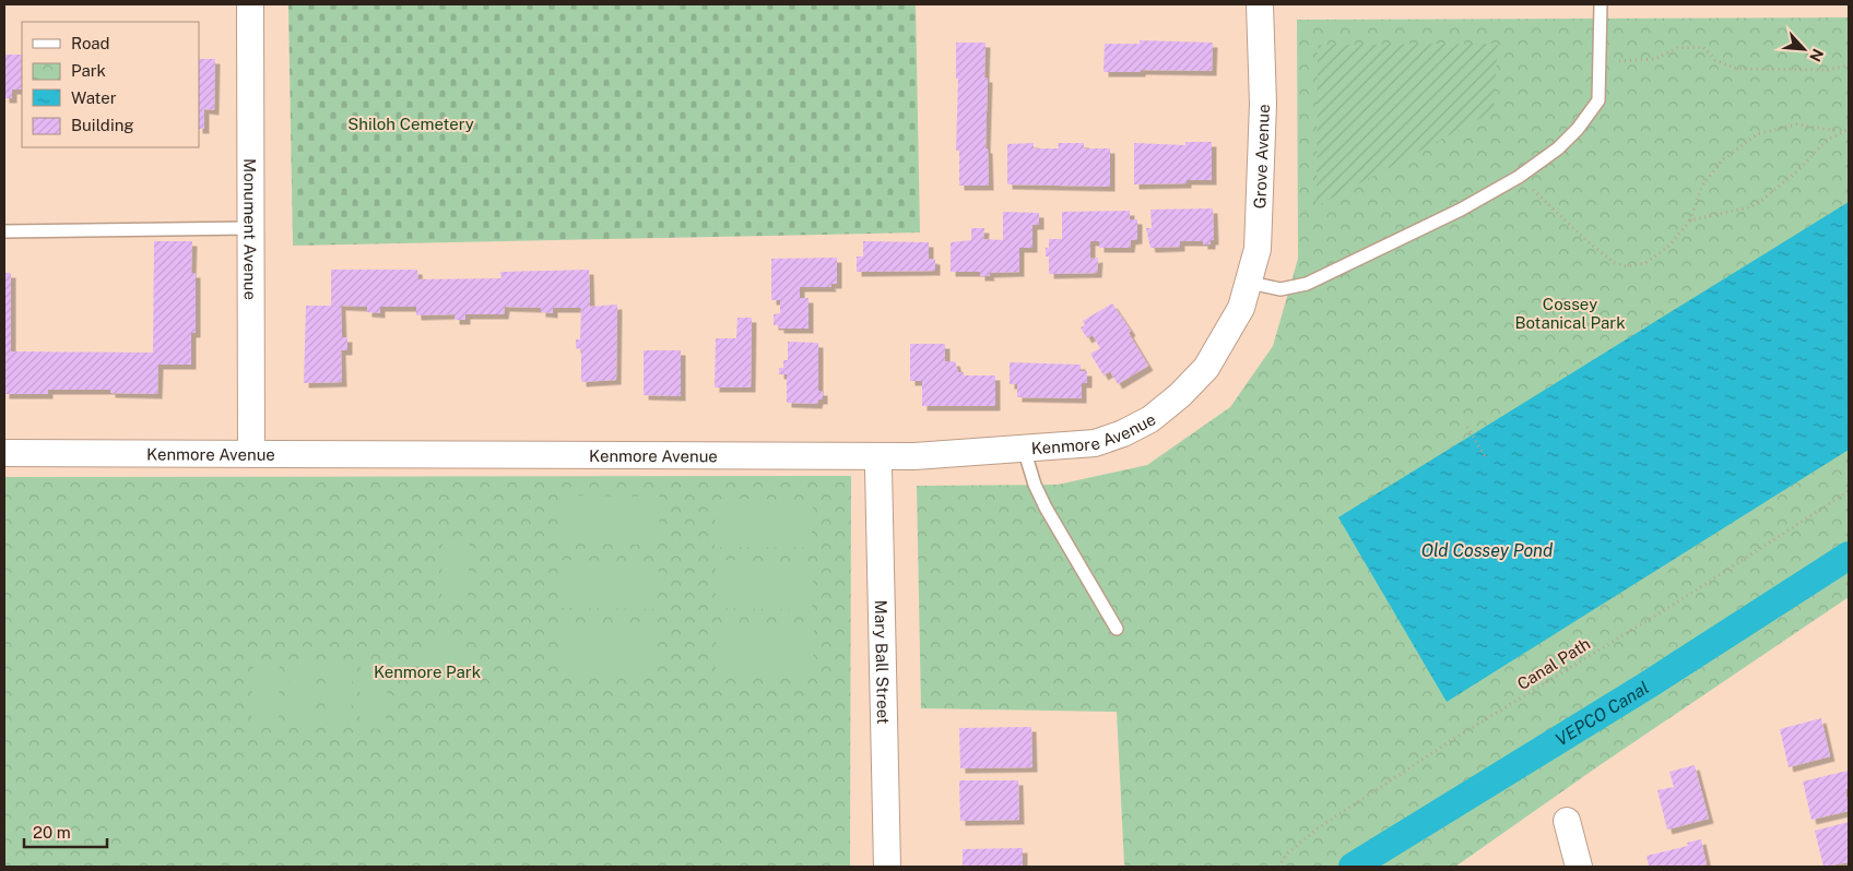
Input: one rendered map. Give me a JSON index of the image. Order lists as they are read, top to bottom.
{
  "streets": {
    "street": [
      "Grove Avenue",
      "Monument Avenue",
      "Kenmore Avenue",
      "Mary Ball Street"
    ],
    "path": ["Canal Path"]
  },
  "crossings": [
    ["Grove Avenue", "Kenmore Avenue"],
    ["Monument Avenue", "Kenmore Avenue"],
    ["Kenmore Avenue", "Mary Ball Street"]
  ],
  "water": ["Old Cossey Pond", "VEPCO Canal"],
  "parks": ["Shiloh Cemetery", "Cossey Botanical Park", "Kenmore Park"],
  "legend": [
    "Road",
    "Park",
    "Water",
    "Building"
  ],
  "scale_bar": "20 m",
  "north": "bottom right"
}
